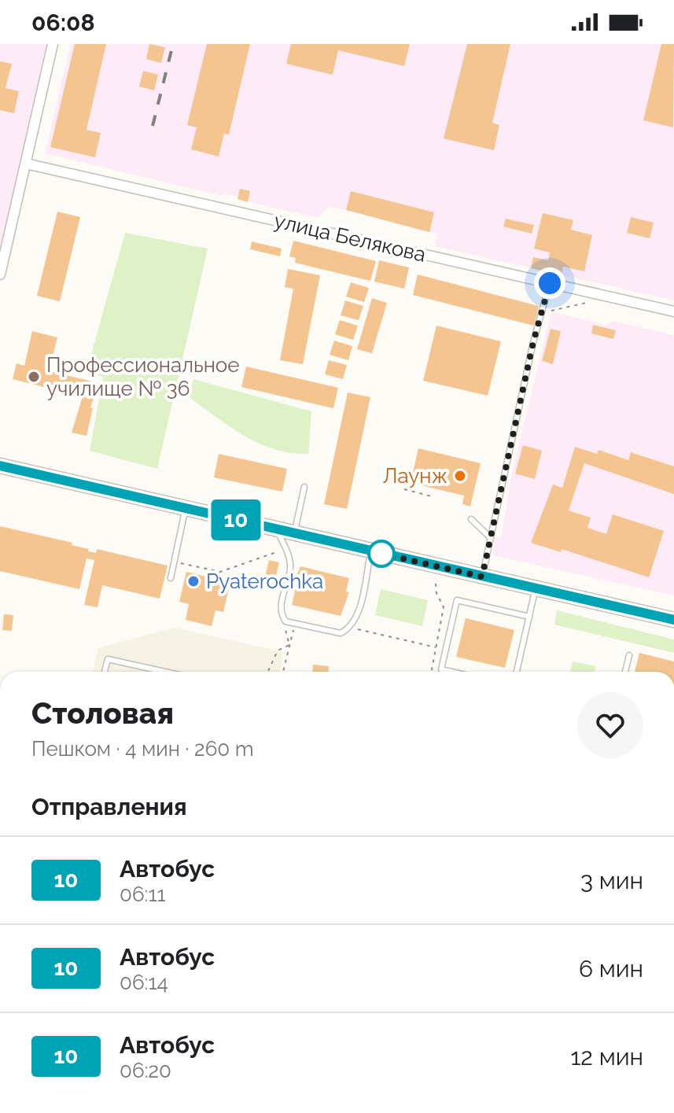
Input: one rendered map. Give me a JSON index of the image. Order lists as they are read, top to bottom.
{
  "streets": {
    "street": ["улица Белякова"]
  },
  "places": ["Профессиональное училище № 36", "Лаунж", "Pyaterochka"],
  "lines": ["bus line 10"],
  "page": {
    "status": "06:08",
    "on_map": "10",
    "heading": [
      ["Столовая", "Пешком · 4 мин · 260 m"],
      "Отправления"
    ],
    "list": [
      {
        "mark": "10",
        "name": "Автобус",
        "note": "06:11",
        "value": "3 мин"
      },
      {
        "mark": "10",
        "name": "Автобус",
        "note": "06:14",
        "value": "6 мин"
      },
      {
        "mark": "10",
        "name": "Автобус",
        "note": "06:20",
        "value": "12 мин"
      }
    ]
  }
}
